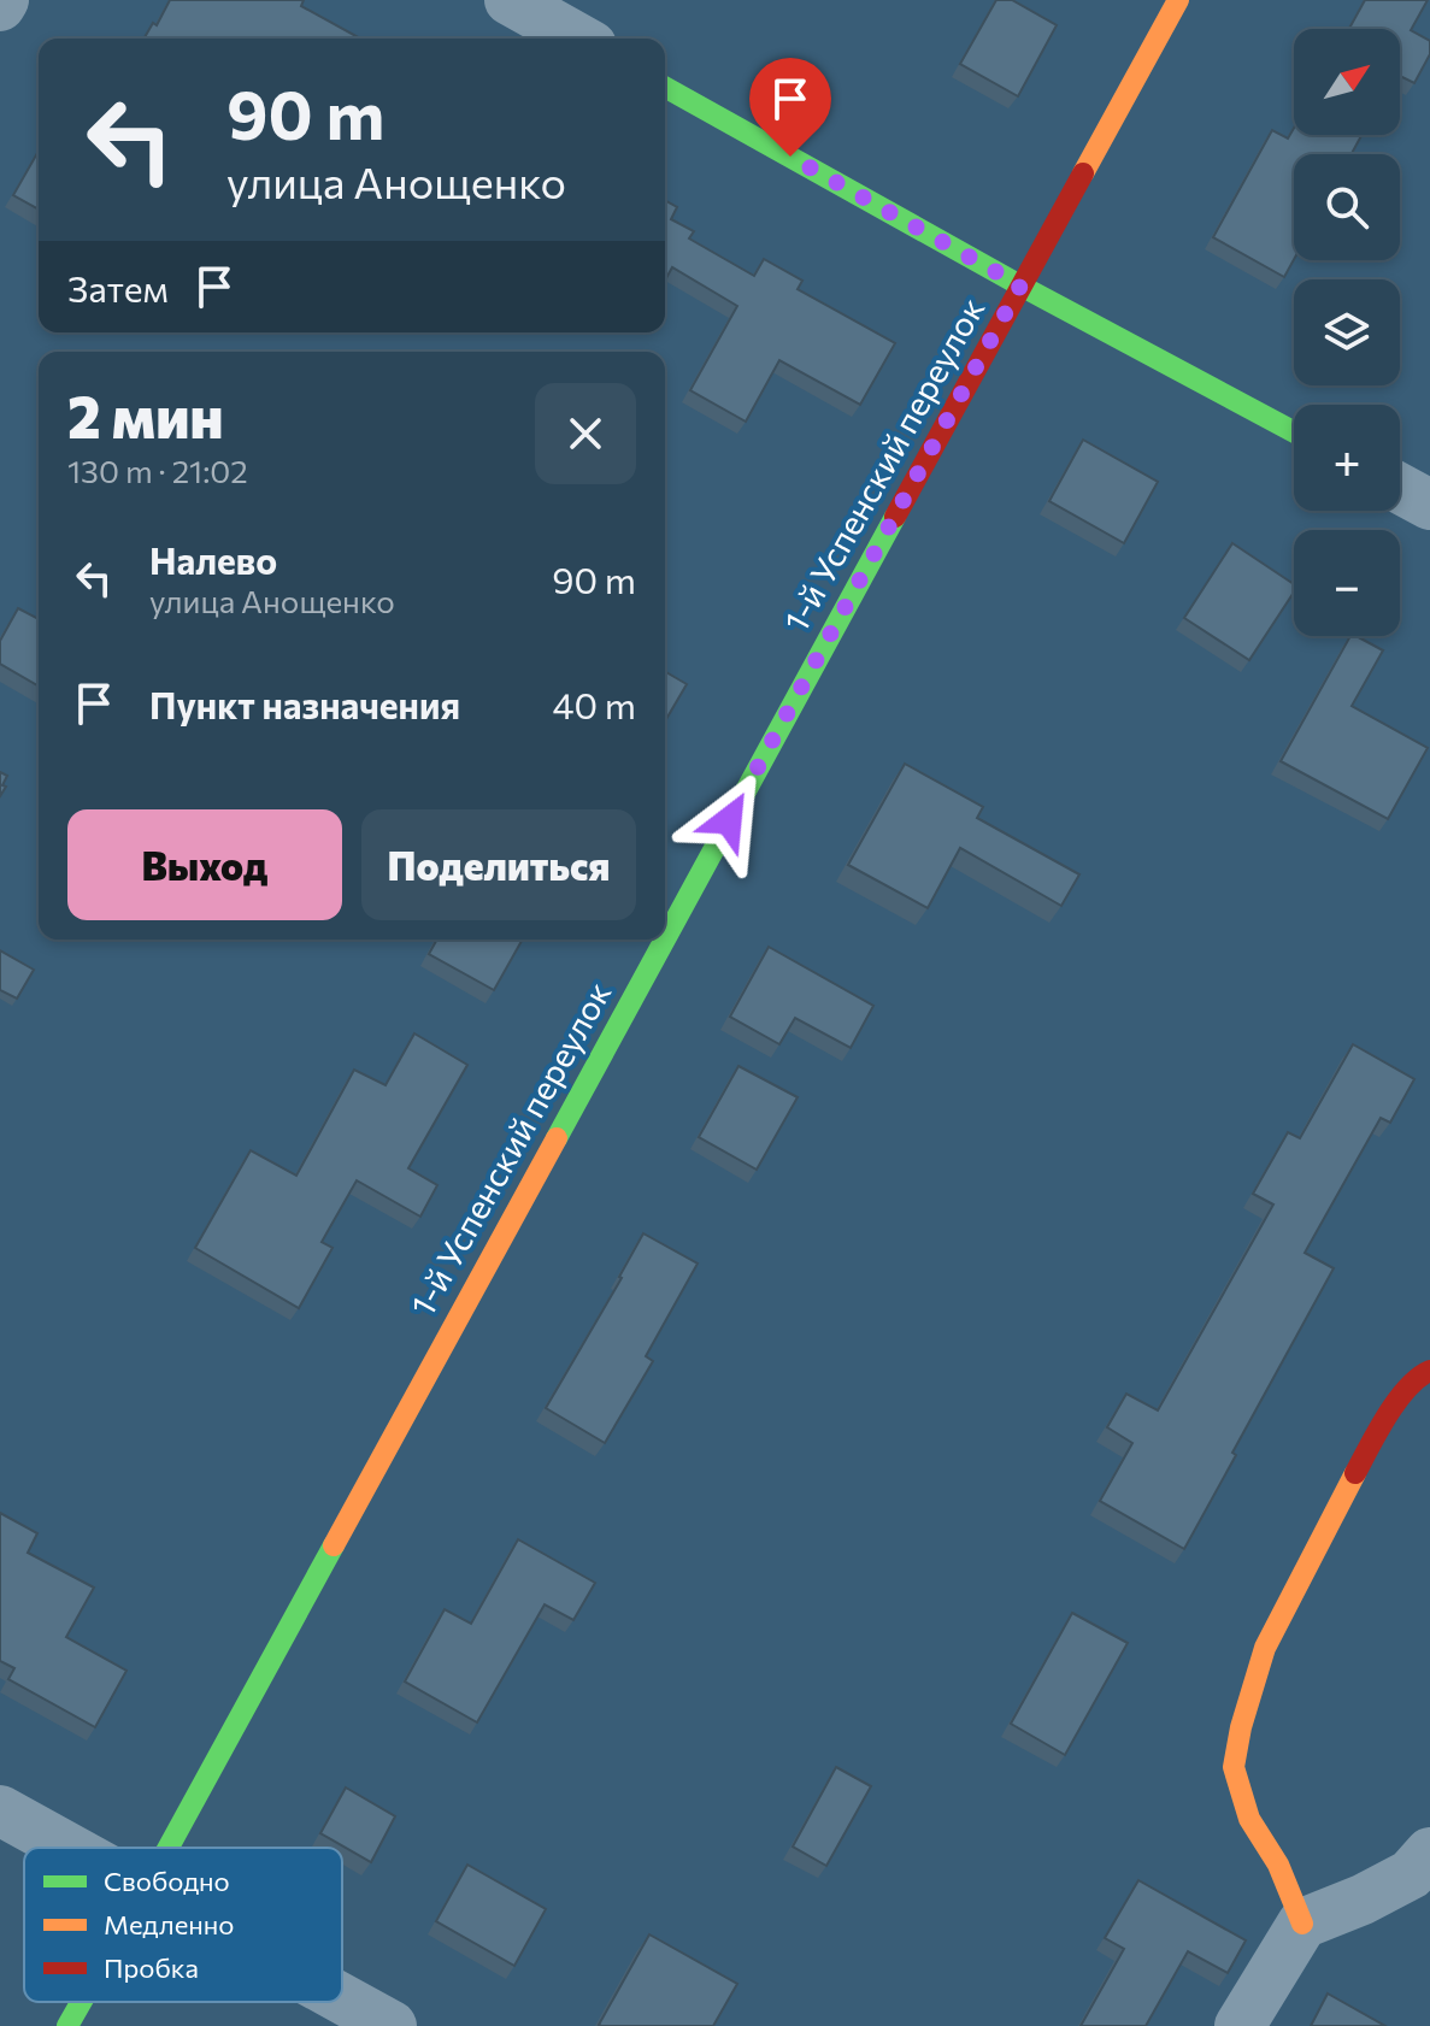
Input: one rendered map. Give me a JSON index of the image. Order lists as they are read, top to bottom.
{
  "streets": {
    "street": ["1-й Успенский переулок"]
  },
  "legend": ["Свободно", "Медленно", "Пробка"],
  "north": "top right",
  "page": {
    "map_buttons": ["+", "−"],
    "turn": ["90 m", "улица Анощенко"],
    "then": "Затем",
    "heading": ["2 мин", "130 m · 21:02"],
    "list": [
      {
        "name": "Налево",
        "note": "улица Анощенко",
        "value": "90 m"
      },
      {
        "name": "Пункт назначения",
        "value": "40 m"
      }
    ],
    "buttons": ["Выход", "Поделиться"]
  }
}
